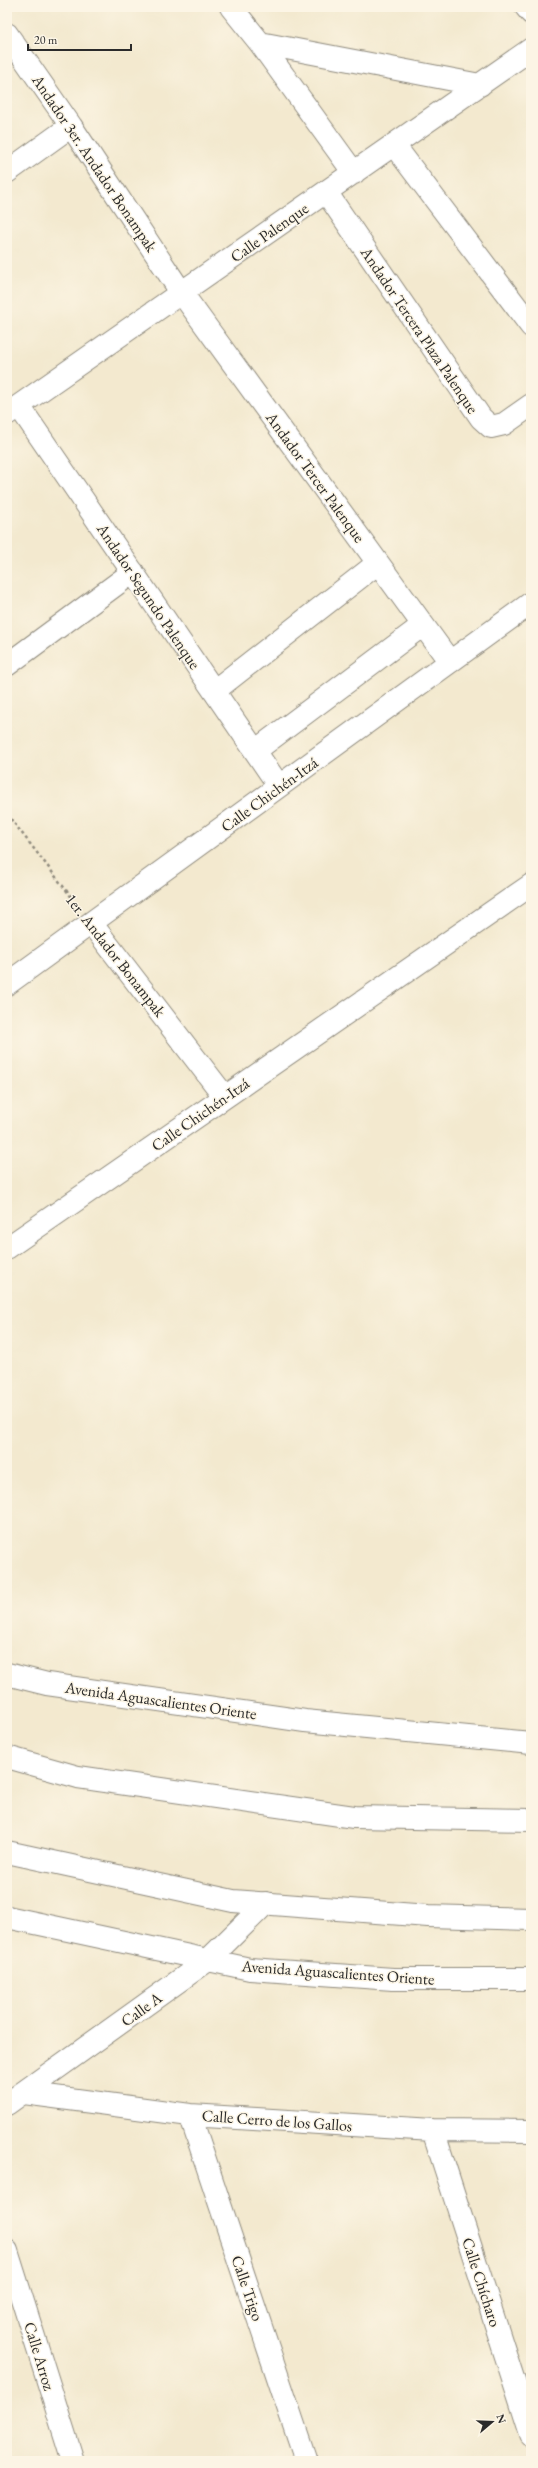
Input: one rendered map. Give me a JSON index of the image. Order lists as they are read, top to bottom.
{
  "streets": {
    "street": [
      "Andador 3er. Andador Bonampak",
      "Calle Palenque",
      "Andador Tercera Plaza Palenque",
      "Andador Tercer Palenque",
      "Andador Segundo Palenque",
      "Calle Chichén-Itzá",
      "1er. Andador Bonampak",
      "Avenida Aguascalientes Oriente",
      "Calle A",
      "Calle Cerro de los Gallos",
      "Calle Chícharo",
      "Calle Trigo",
      "Calle Arroz"
    ]
  },
  "crossings": [
    ["Andador 3er. Andador Bonampak", "Calle Palenque"],
    ["Andador 3er. Andador Bonampak", "Andador Tercer Palenque"],
    ["Calle Palenque", "Andador Tercera Plaza Palenque"],
    ["Calle Palenque", "Andador Tercer Palenque"],
    ["Calle Palenque", "Andador Segundo Palenque"],
    ["Andador Tercer Palenque", "Calle Chichén-Itzá"],
    ["Andador Segundo Palenque", "Calle Chichén-Itzá"],
    ["Calle Chichén-Itzá", "1er. Andador Bonampak"],
    ["Avenida Aguascalientes Oriente", "Calle A"],
    ["Calle A", "Calle Cerro de los Gallos"],
    ["Calle Cerro de los Gallos", "Calle Chícharo"],
    ["Calle Cerro de los Gallos", "Calle Trigo"]
  ],
  "scale_bar": "20 m",
  "north": "right"
}
